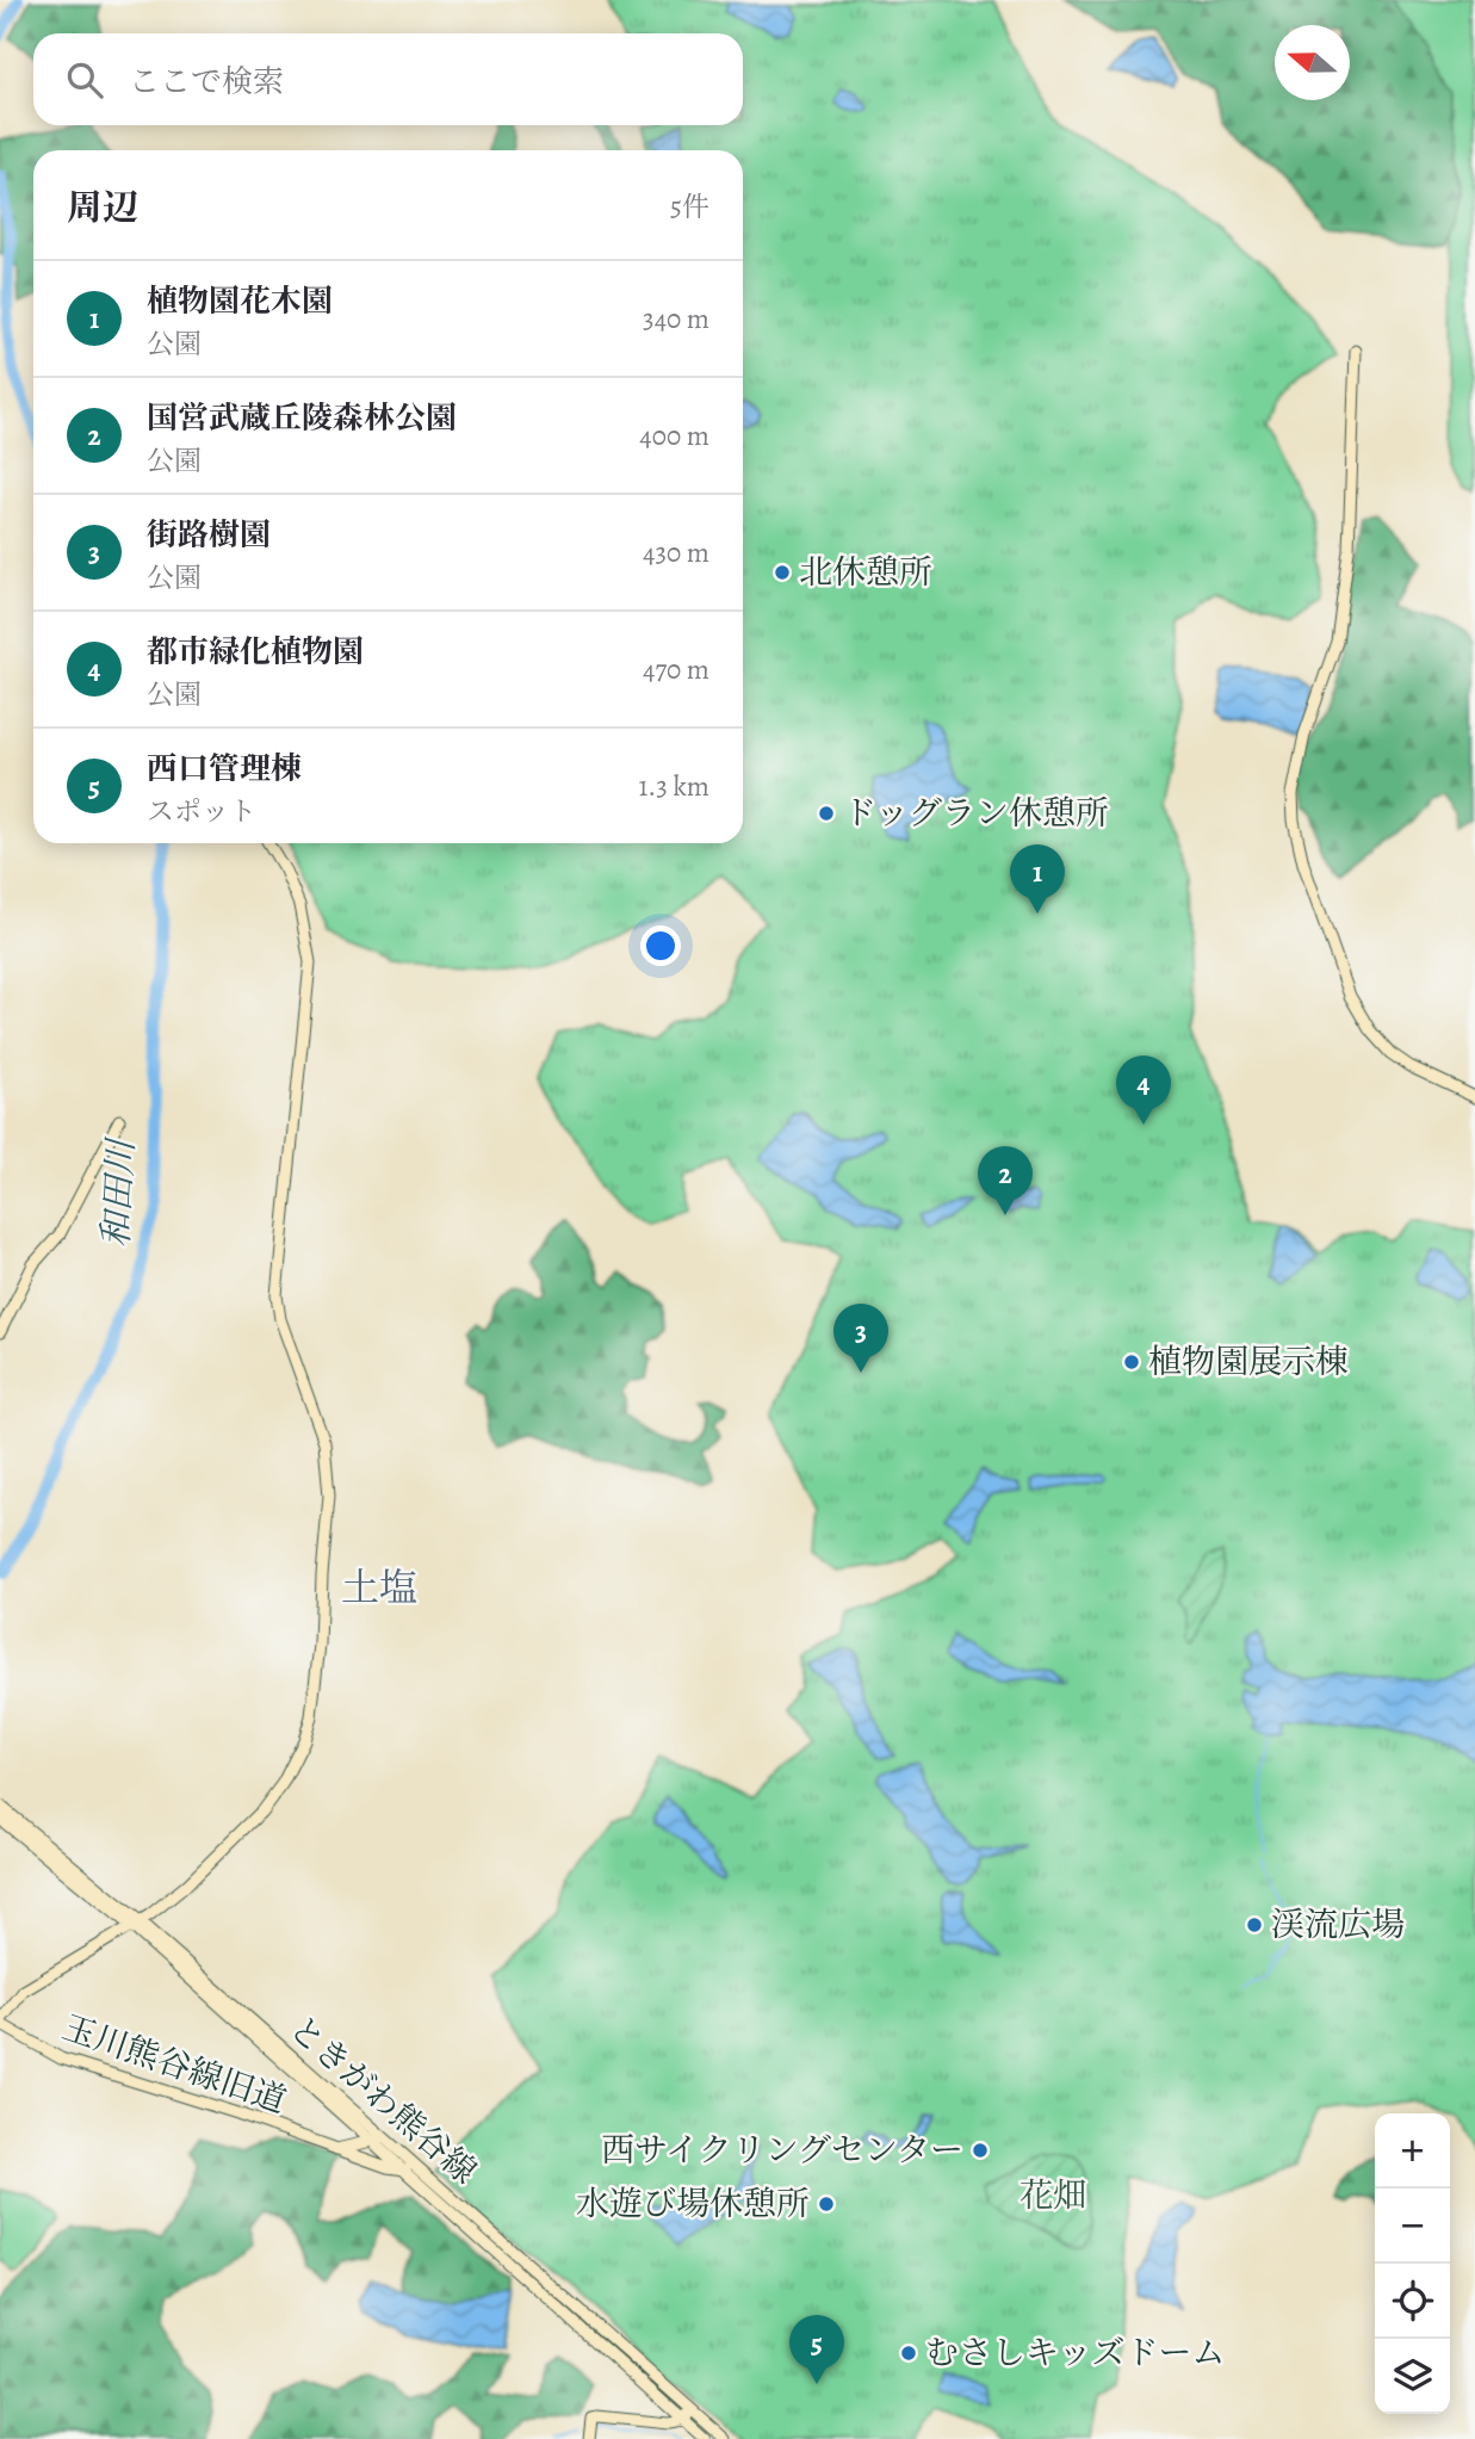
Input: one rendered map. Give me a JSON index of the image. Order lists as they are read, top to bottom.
{
  "streets": {
    "street": ["玉川熊谷線旧道", "ときがわ熊谷線"]
  },
  "crossings": [
    ["玉川熊谷線旧道", "ときがわ熊谷線"]
  ],
  "districts": ["土塩"],
  "water": ["和田川"],
  "parks": ["花畑"],
  "places": [
    "北休憩所",
    "ドッグラン休憩所",
    "植物園展示棟",
    "渓流広場",
    "西サイクリングセンター",
    "水遊び場休憩所",
    "むさしキッズドーム"
  ],
  "north": "left",
  "page": {
    "search": "ここで検索",
    "heading": ["周辺", "5件"],
    "list": [
      {
        "mark": "1",
        "name": "植物園花木園",
        "note": "公園",
        "value": "340 m"
      },
      {
        "mark": "2",
        "name": "国営武蔵丘陵森林公園",
        "note": "公園",
        "value": "400 m"
      },
      {
        "mark": "3",
        "name": "街路樹園",
        "note": "公園",
        "value": "430 m"
      },
      {
        "mark": "4",
        "name": "都市緑化植物園",
        "note": "公園",
        "value": "470 m"
      },
      {
        "mark": "5",
        "name": "西口管理棟",
        "note": "スポット",
        "value": "1.3 km"
      }
    ],
    "pins": [
      "1",
      "4",
      "2",
      "3",
      "5"
    ],
    "map_buttons": ["+", "−"]
  }
}
